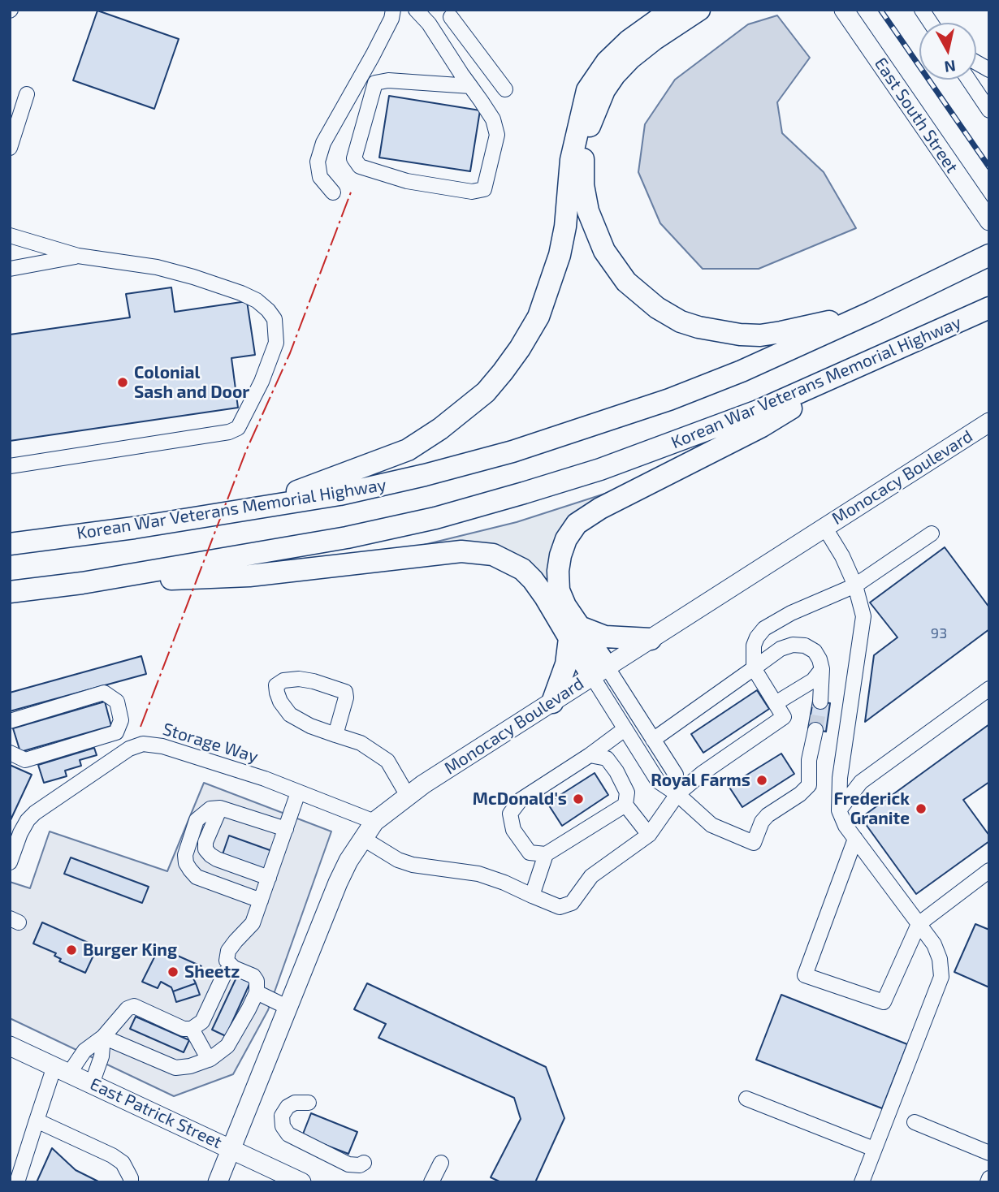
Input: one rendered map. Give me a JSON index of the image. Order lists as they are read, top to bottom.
{
  "streets": {
    "highway": ["Korean War Veterans Memorial Highway"],
    "main road": ["East South Street", "Monocacy Boulevard", "East Patrick Street"],
    "street": ["Storage Way"]
  },
  "crossings": [
    ["Monocacy Boulevard", "Storage Way"],
    ["Monocacy Boulevard", "East Patrick Street"]
  ],
  "places": [
    "Colonial Sash and Door",
    "Royal Farms",
    "McDonald's",
    "Frederick Granite",
    "Burger King",
    "Sheetz"
  ],
  "house_numbers": ["93"],
  "north": "bottom"
}
